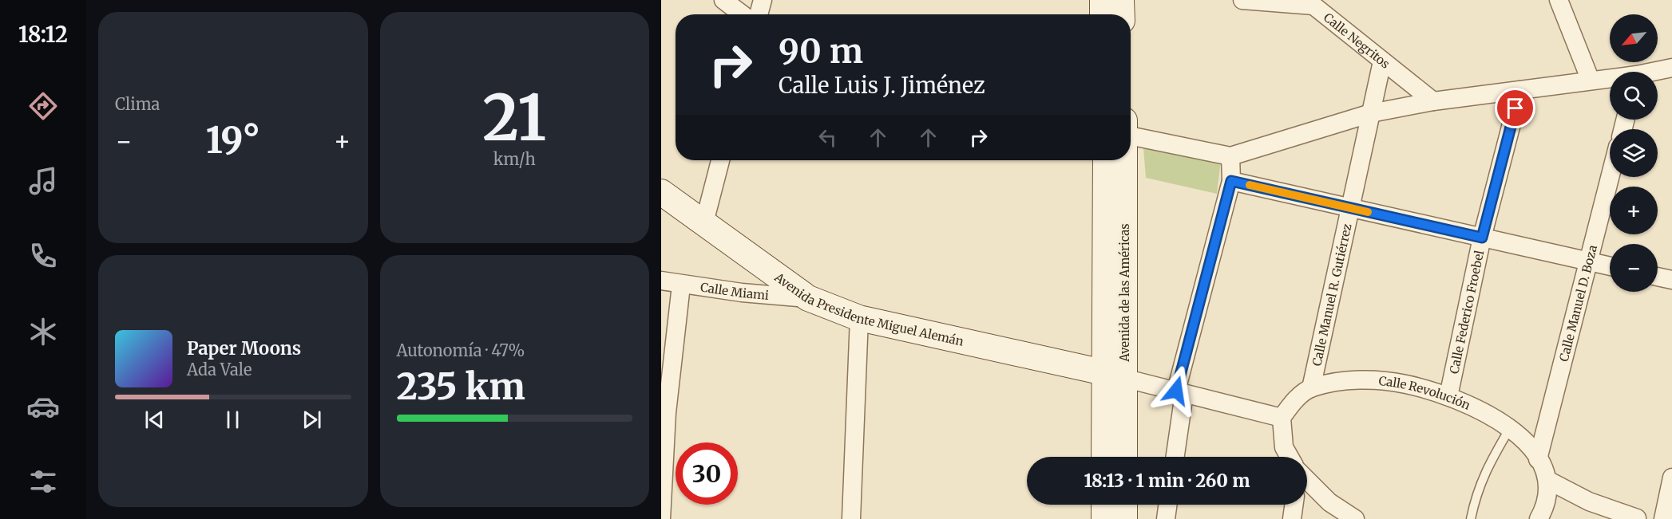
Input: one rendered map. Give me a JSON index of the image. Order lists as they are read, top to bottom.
{
  "streets": {
    "main road": ["Avenida de las Américas", "Avenida Presidente Miguel Alemán"],
    "street": [
      "Calle Negritos",
      "Calle Miami",
      "Calle Manuel R. Gutiérrez",
      "Calle Manuel D. Boza",
      "Calle Federico Froebel",
      "Calle Revolución"
    ]
  },
  "crossings": [
    ["Calle Negritos", "Calle Manuel R. Gutiérrez"],
    ["Calle Miami", "Avenida Presidente Miguel Alemán"],
    ["Avenida de las Américas", "Avenida Presidente Miguel Alemán"],
    ["Calle Manuel R. Gutiérrez", "Calle Revolución"],
    ["Calle Manuel D. Boza", "Calle Revolución"],
    ["Calle Federico Froebel", "Calle Revolución"]
  ],
  "north": "bottom left",
  "page": {
    "tabs": "18:12",
    "tile": [
      "Clima",
      ["21", "km/h"],
      ["Autonomía · 47%", "235 km"]
    ],
    "map_buttons": ["+", "−"],
    "turn": ["90 m", "Calle Luis J. Jiménez"],
    "heat": ["−", "19°", "+"],
    "song": ["Paper Moons", "Ada Vale"],
    "limit": "30",
    "trip": "18:13 · 1 min · 260 m"
  }
}
